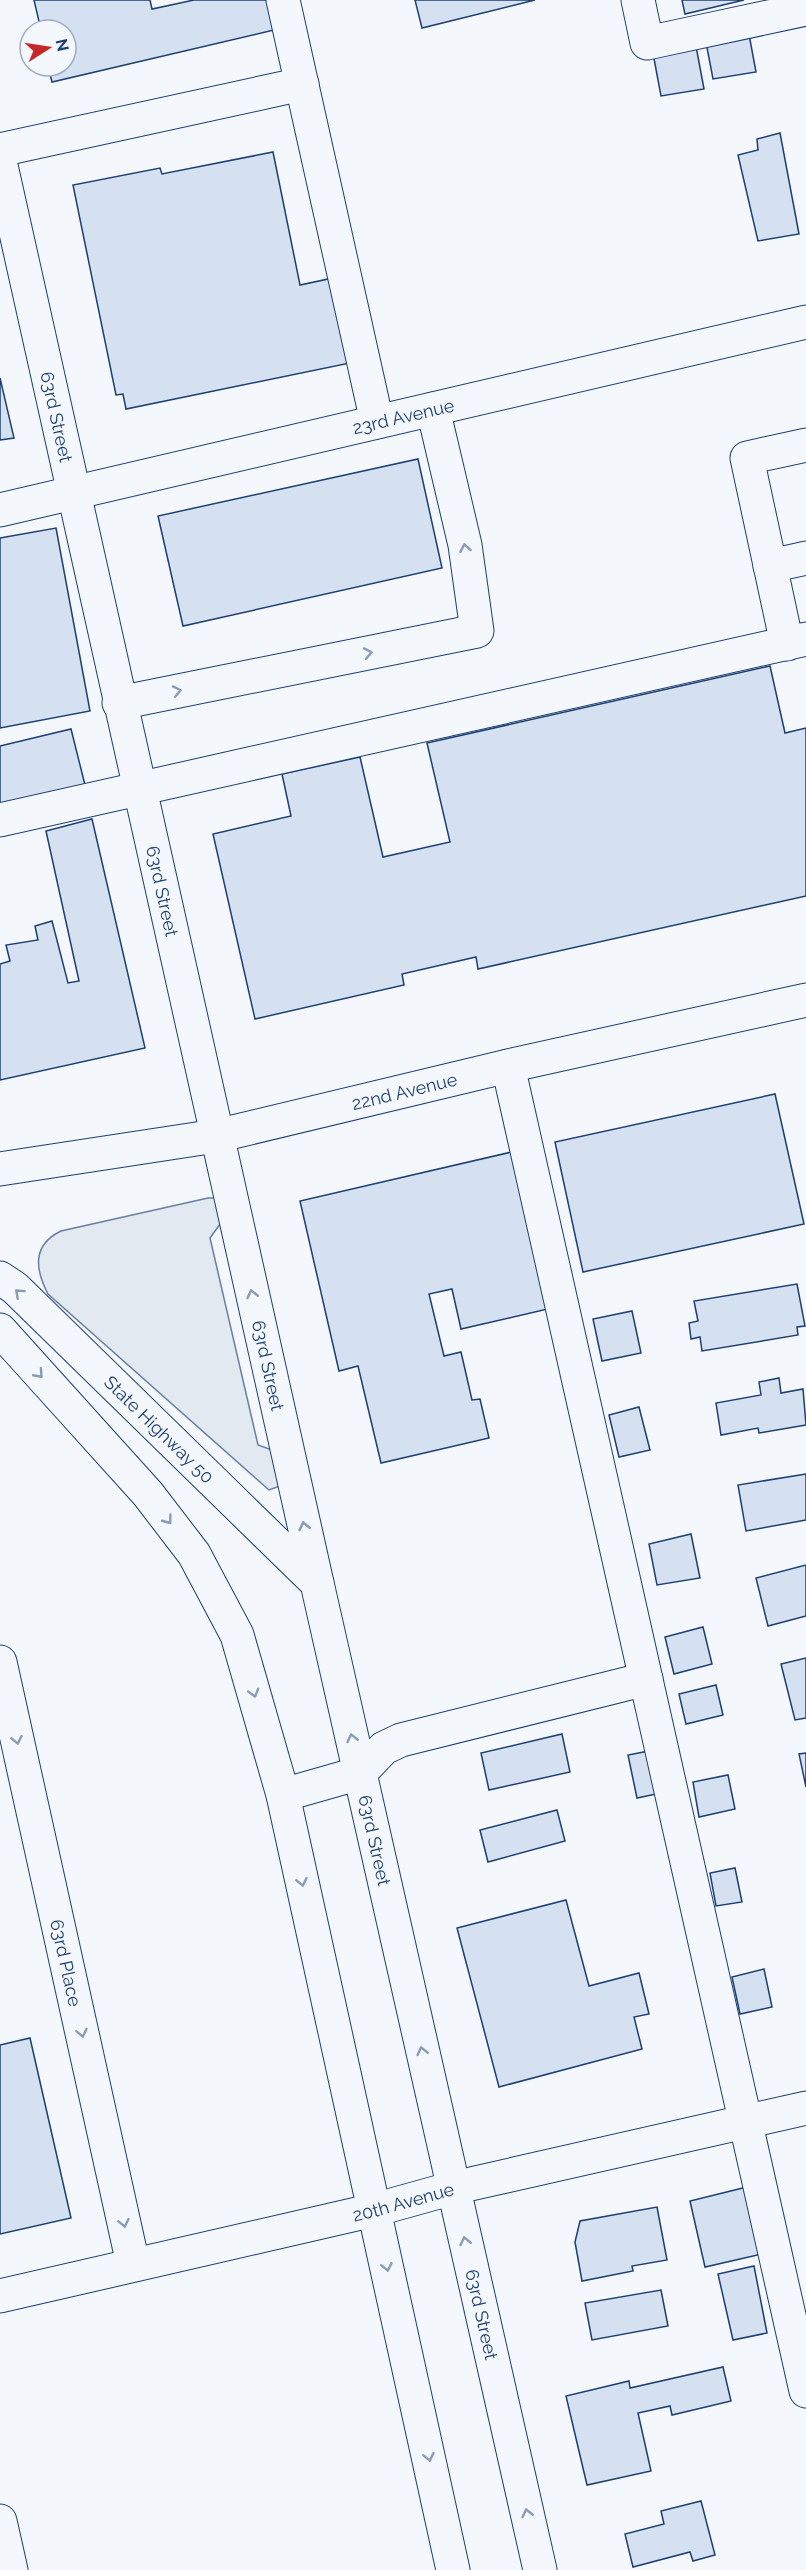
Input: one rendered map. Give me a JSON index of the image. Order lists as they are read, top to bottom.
{
  "streets": {
    "street": [
      "23rd Avenue",
      "63rd Street",
      "22nd Avenue",
      "State Highway 50",
      "63rd Place",
      "20th Avenue"
    ]
  },
  "crossings": [
    ["23rd Avenue", "63rd Street"],
    ["63rd Street", "22nd Avenue"],
    ["63rd Street", "State Highway 50"],
    ["63rd Street", "20th Avenue"],
    ["63rd Place", "20th Avenue"]
  ],
  "north": "right"
}
